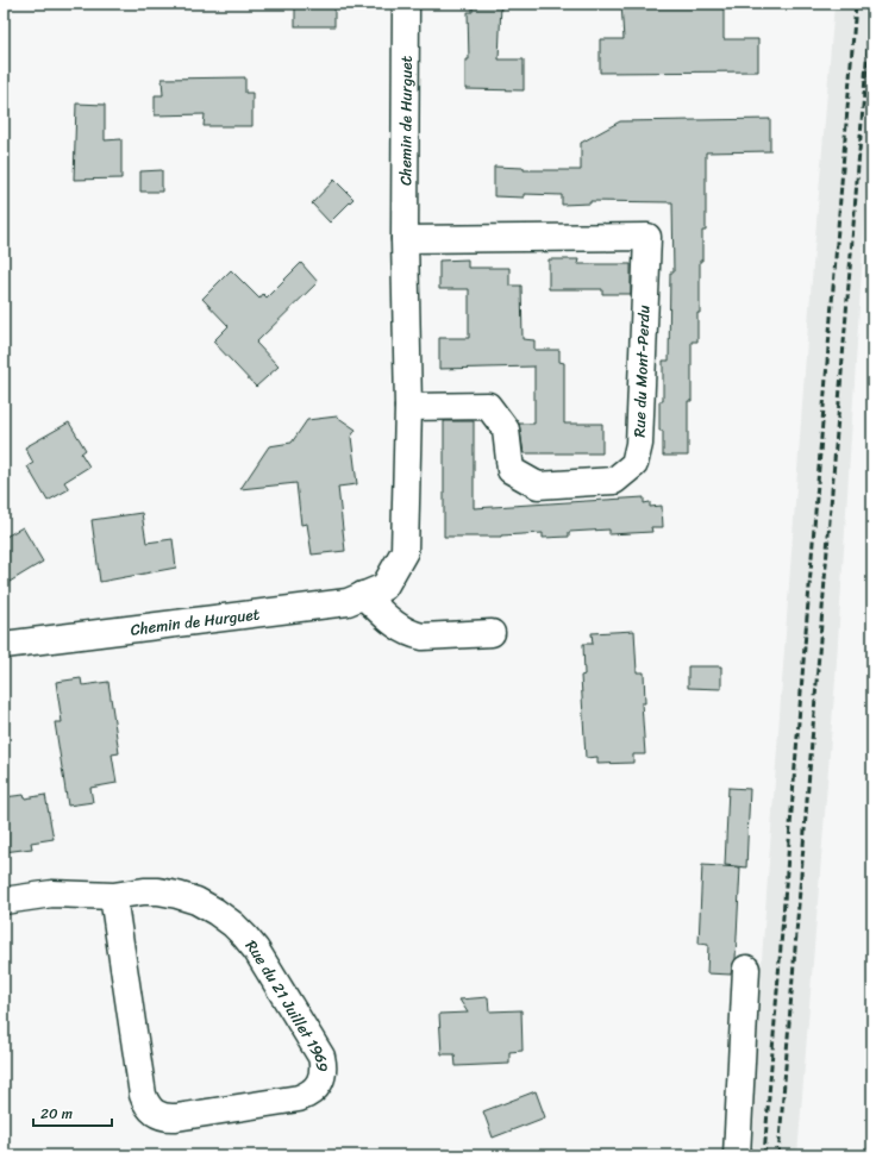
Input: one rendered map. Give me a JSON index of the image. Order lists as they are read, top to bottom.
{
  "streets": {
    "street": ["Chemin de Hurguet", "Rue du Mont-Perdu", "Rue du 21 Juillet 1969"]
  },
  "crossings": [
    ["Chemin de Hurguet", "Rue du Mont-Perdu"]
  ],
  "scale_bar": "20 m"
}
